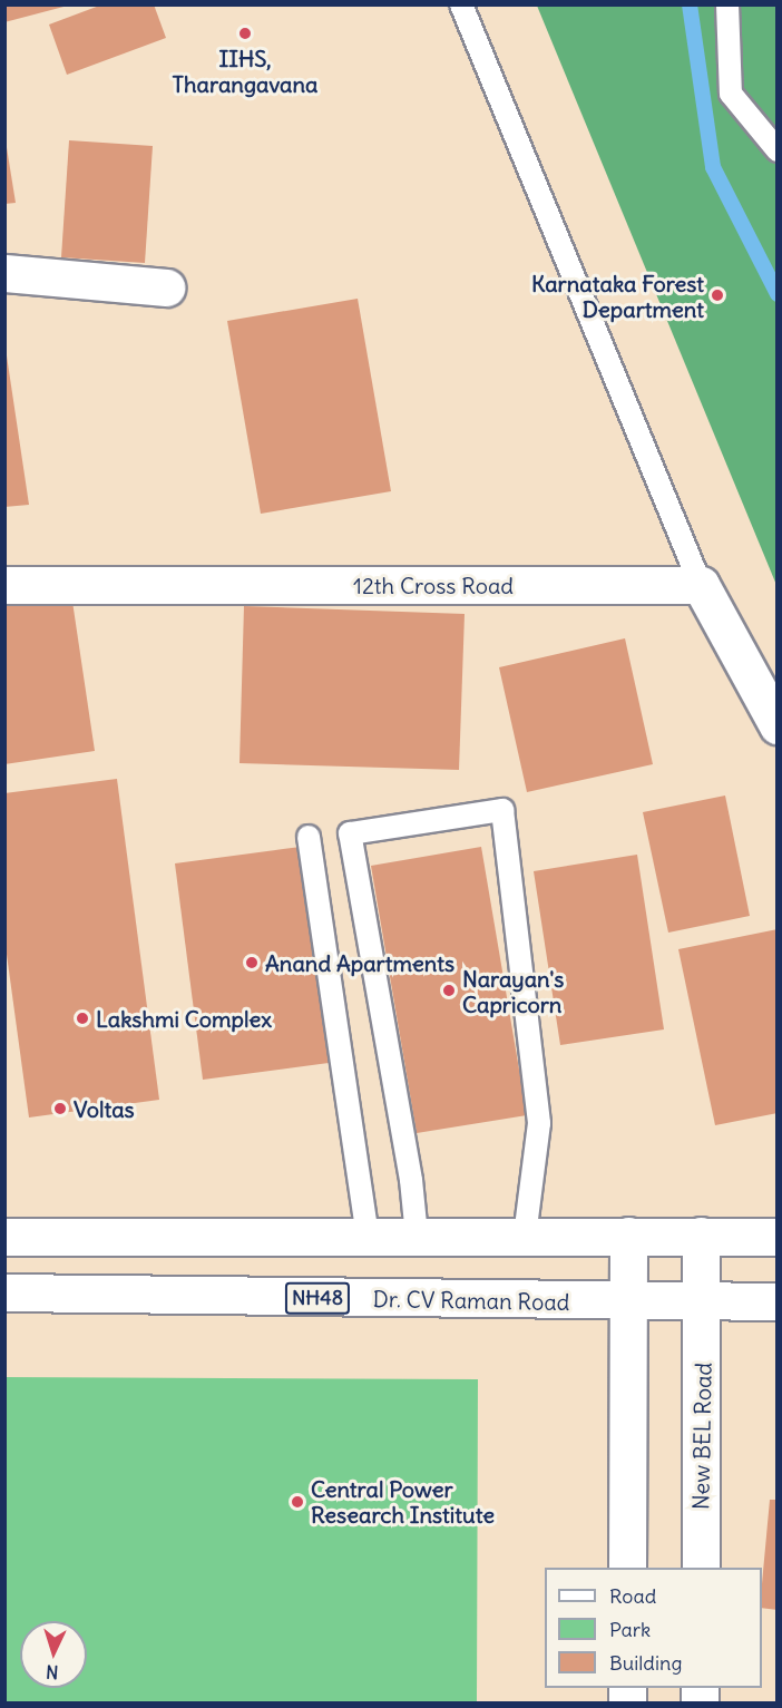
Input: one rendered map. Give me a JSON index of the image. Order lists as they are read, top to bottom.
{
  "streets": {
    "main road": [
      "12th Cross Road",
      "NH48",
      "Dr. CV Raman Road",
      "New BEL Road"
    ]
  },
  "crossings": [
    ["Dr. CV Raman Road", "New BEL Road"]
  ],
  "places": [
    "IIHS, Tharangavana",
    "Karnataka Forest Department",
    "Anand Apartments",
    "Narayan's Capricorn",
    "Lakshmi Complex",
    "Voltas",
    "Central Power Research Institute"
  ],
  "legend": ["Road", "Park", "Building"],
  "north": "bottom"
}
